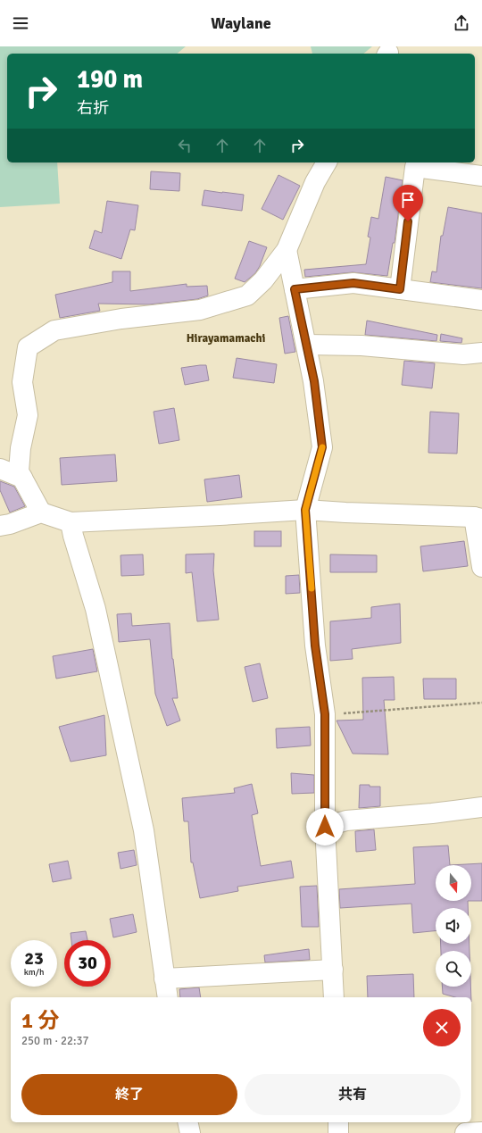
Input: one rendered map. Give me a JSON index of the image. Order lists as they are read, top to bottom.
{
  "districts": ["Hirayamamachi"],
  "north": "bottom",
  "page": {
    "header": "Waylane",
    "turn": ["190 m", "右折"],
    "speed": "23 km/h",
    "limit": "30",
    "heading": ["1 分", "250 m · 22:37"],
    "buttons": ["終了", "共有"]
  }
}
